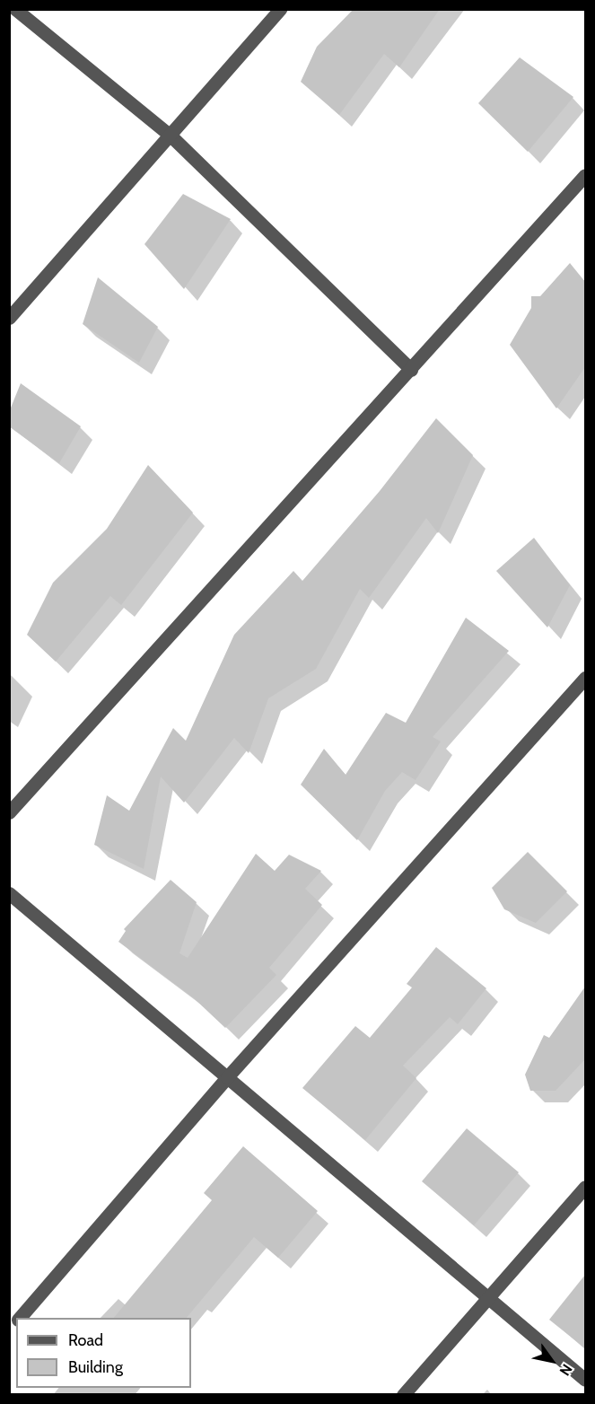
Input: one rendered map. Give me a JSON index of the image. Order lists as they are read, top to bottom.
{
  "legend": ["Road", "Building"],
  "north": "bottom right"
}
